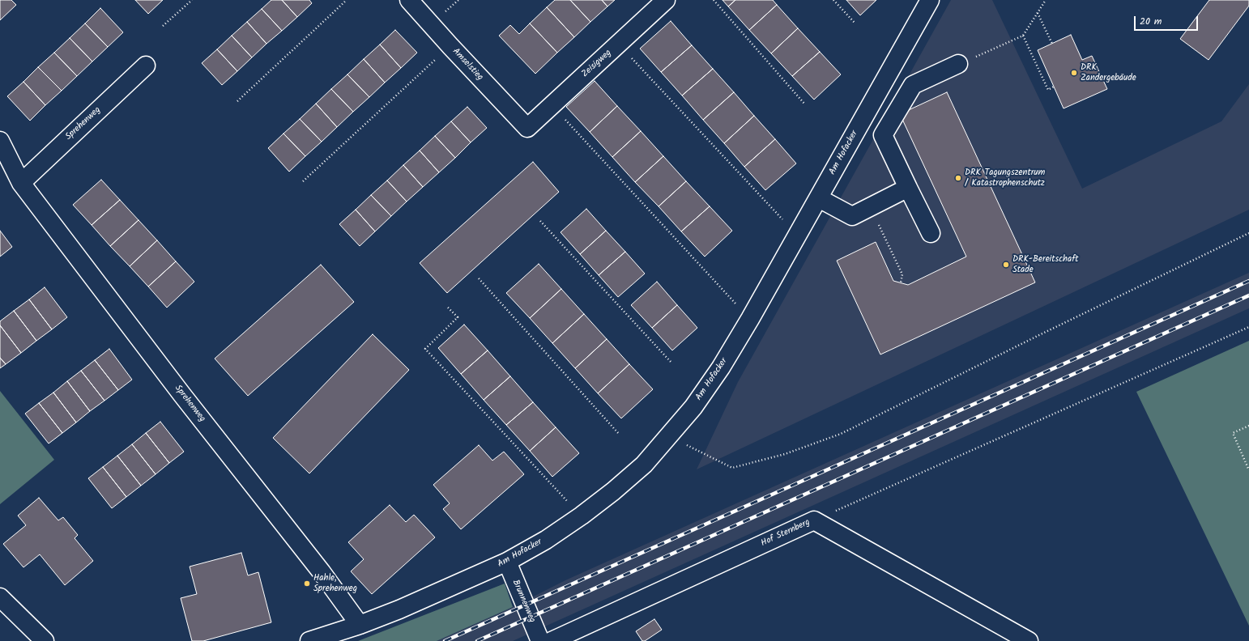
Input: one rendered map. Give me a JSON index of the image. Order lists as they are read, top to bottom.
{
  "streets": {
    "street": [
      "Zeisigweg",
      "Amselstieg",
      "Sprehenweg",
      "Am Hofacker",
      "Hof Sternberg",
      "Brunnenweg"
    ]
  },
  "crossings": [
    ["Zeisigweg", "Amselstieg"],
    ["Sprehenweg", "Am Hofacker"],
    ["Am Hofacker", "Brunnenweg"]
  ],
  "places": [
    "DRK Zandergebäude",
    "DRK Tagungszentrum / Katastrophenschutz",
    "DRK-Bereitschaft Stade",
    "Hahle, Sprehenweg"
  ],
  "scale_bar": "20 m"
}
